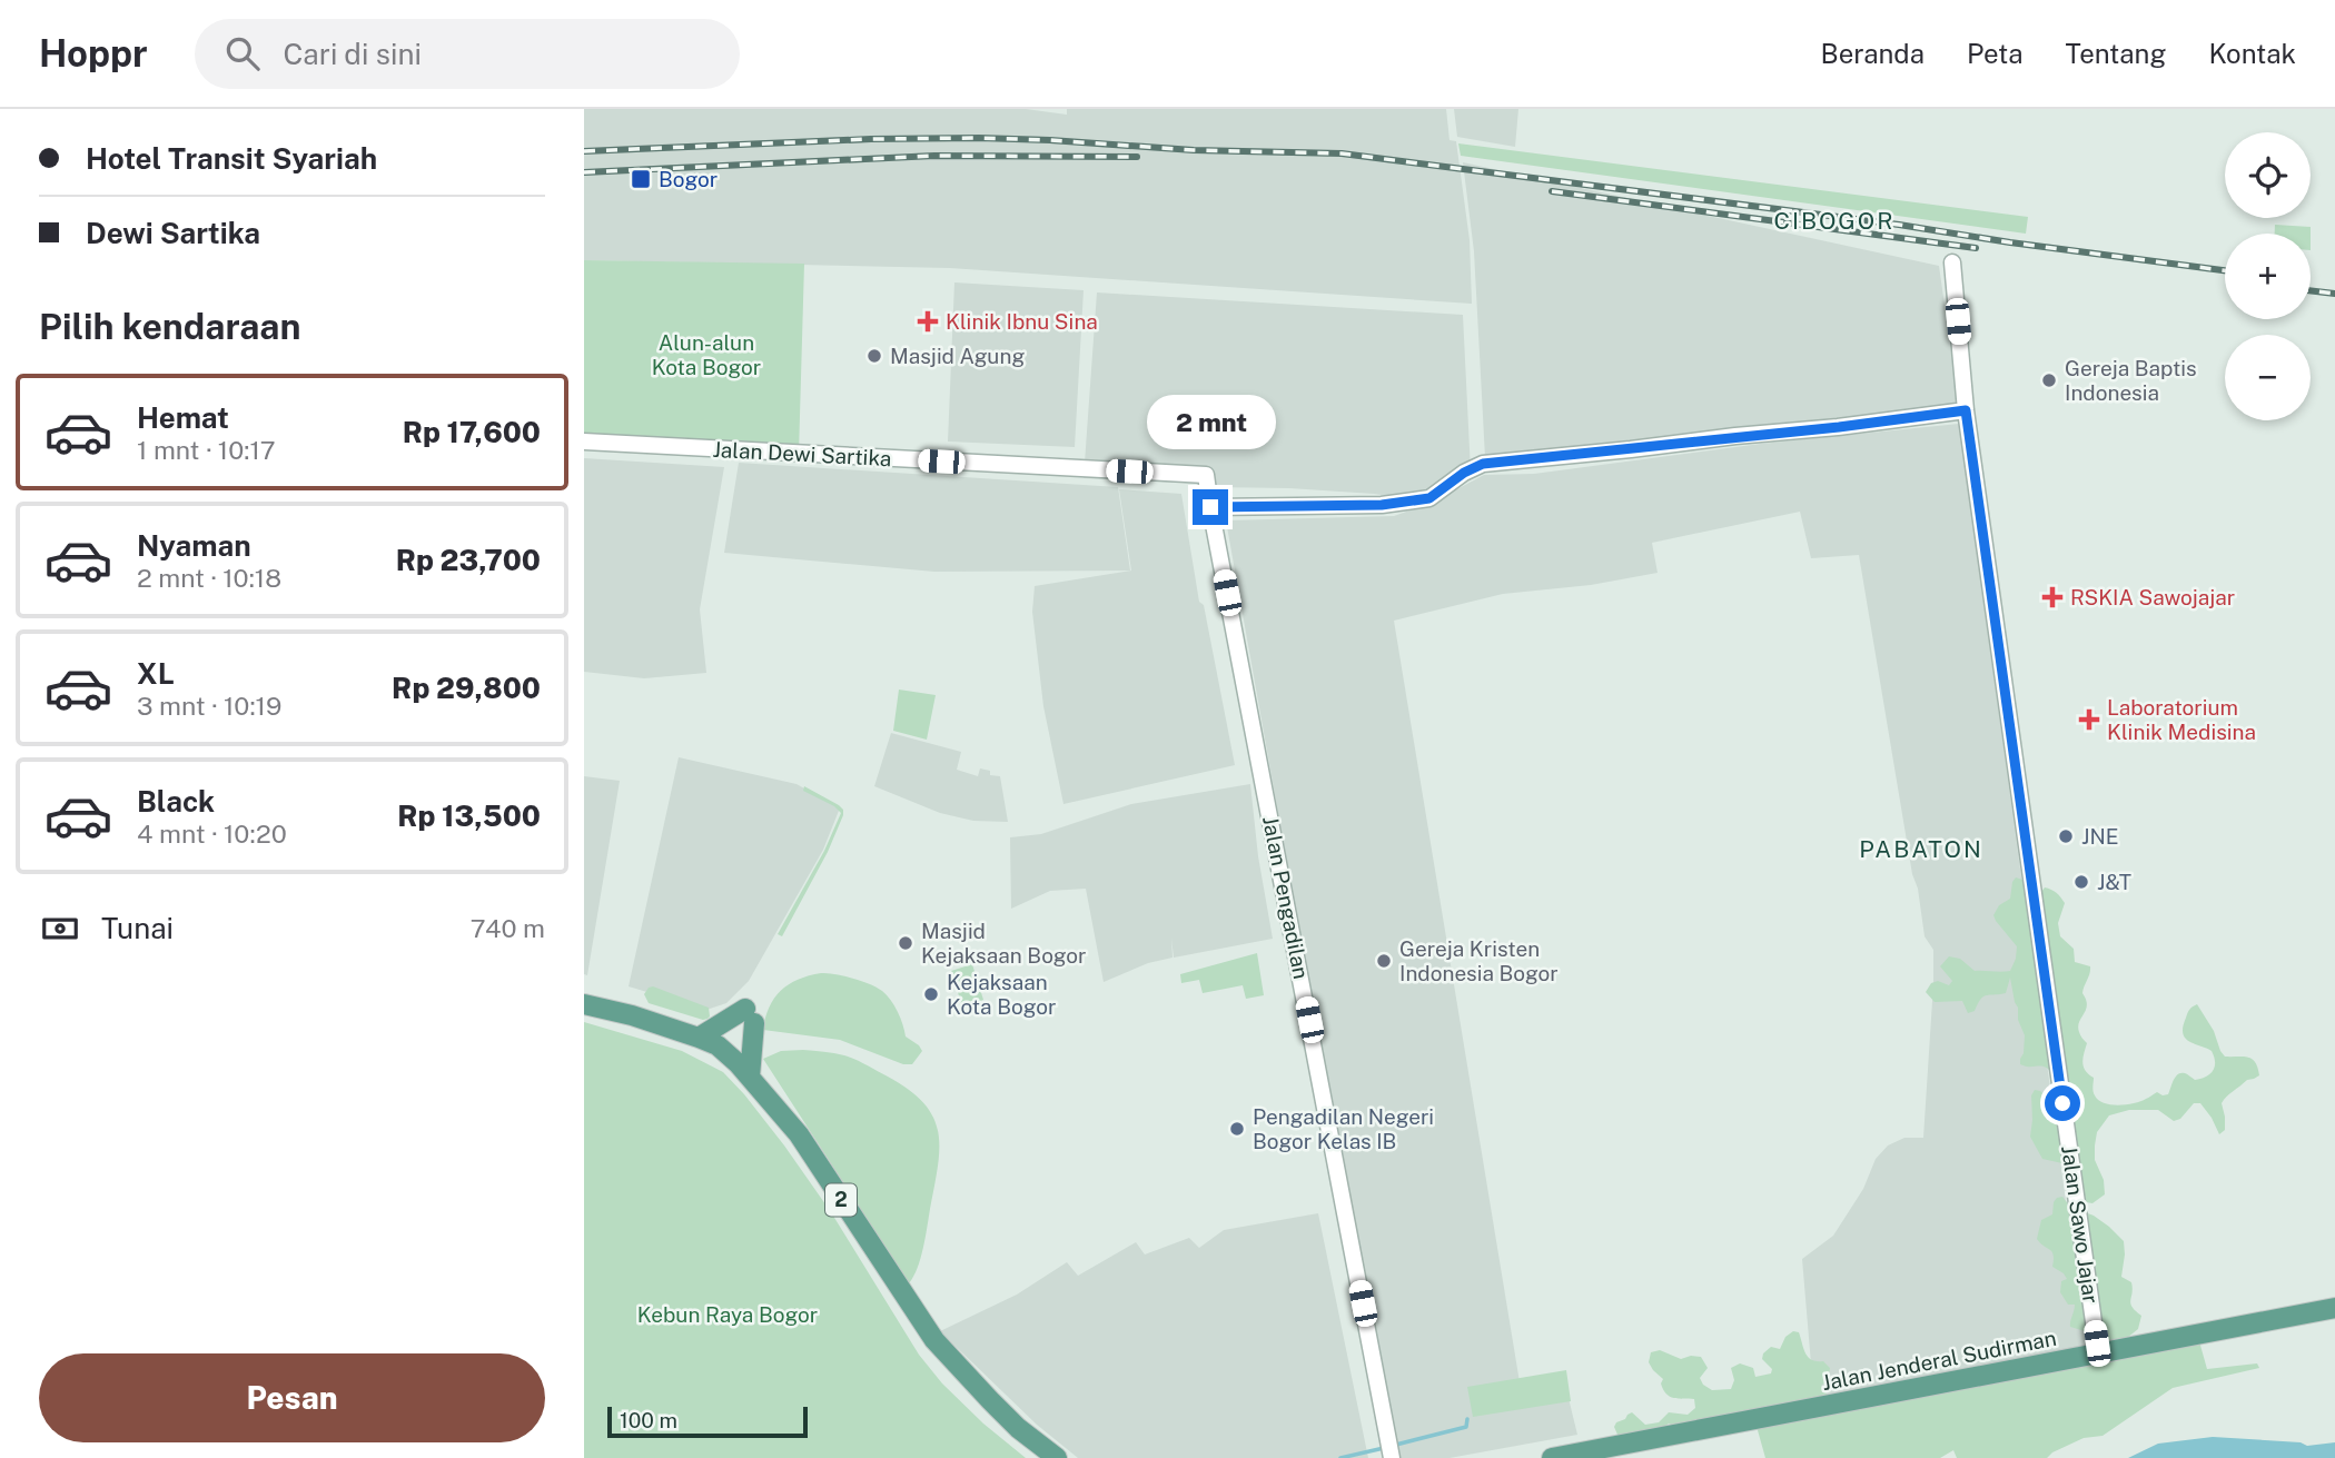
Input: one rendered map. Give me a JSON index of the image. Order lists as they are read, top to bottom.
{
  "streets": {
    "main road": ["2", "Jalan Jenderal Sudirman"],
    "street": ["Jalan Dewi Sartika", "Jalan Pengadilan", "Jalan Sawo Jajar"]
  },
  "crossings": [
    ["Jalan Dewi Sartika", "Jalan Pengadilan"],
    ["Jalan Sawo Jajar", "Jalan Jenderal Sudirman"]
  ],
  "districts": ["CIBOGOR", "PABATON"],
  "parks": ["Alun-alun Kota Bogor", "Kebun Raya Bogor"],
  "places": {
    "transit": ["Bogor"],
    "health": ["Klinik Ibnu Sina", "RSKIA Sawojajar", "Laboratorium Klinik Medisina"],
    "other": [
      "Masjid Agung",
      "Gereja Baptis Indonesia",
      "JNE",
      "J&T",
      "Masjid Kejaksaan Bogor",
      "Gereja Kristen Indonesia Bogor",
      "Kejaksaan Kota Bogor",
      "Pengadilan Negeri Bogor Kelas IB"
    ]
  },
  "scale_bar": "100 m",
  "page": {
    "header": "Hoppr",
    "search": "Cari di sini",
    "nav": [
      "Beranda",
      "Peta",
      "Tentang",
      "Kontak"
    ],
    "banner": ["Hotel Transit Syariah", "Dewi Sartika"],
    "map_buttons": ["+", "−"],
    "heading": "Pilih kendaraan",
    "list": [
      {
        "name": "Hemat",
        "note": "1 mnt · 10:17",
        "value": "Rp 17,600"
      },
      {
        "name": "Nyaman",
        "note": "2 mnt · 10:18",
        "value": "Rp 23,700"
      },
      {
        "name": "XL",
        "note": "3 mnt · 10:19",
        "value": "Rp 29,800"
      },
      {
        "name": "Black",
        "note": "4 mnt · 10:20",
        "value": "Rp 13,500"
      }
    ],
    "bubble": "2 mnt",
    "pay": ["Tunai", "740 m"],
    "buttons": "Pesan",
    "scale": "100 m"
  }
}
